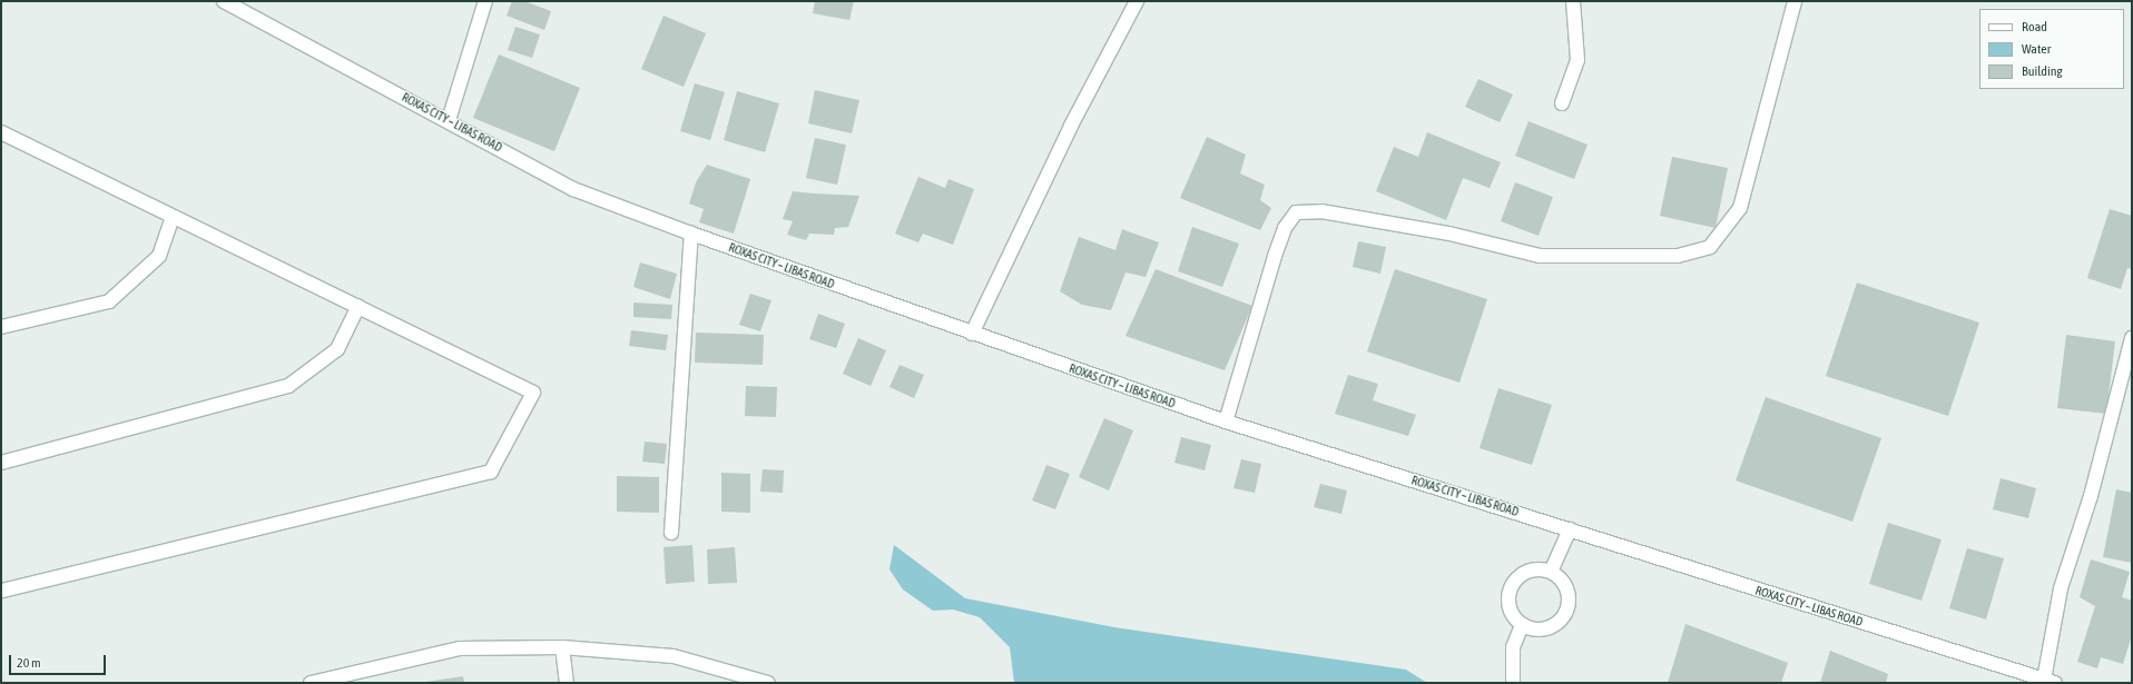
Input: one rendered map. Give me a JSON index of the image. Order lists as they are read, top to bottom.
{
  "streets": {
    "street": ["ROXAS CITY – LIBAS ROAD"]
  },
  "legend": ["Road", "Water", "Building"],
  "scale_bar": "20 m"
}
